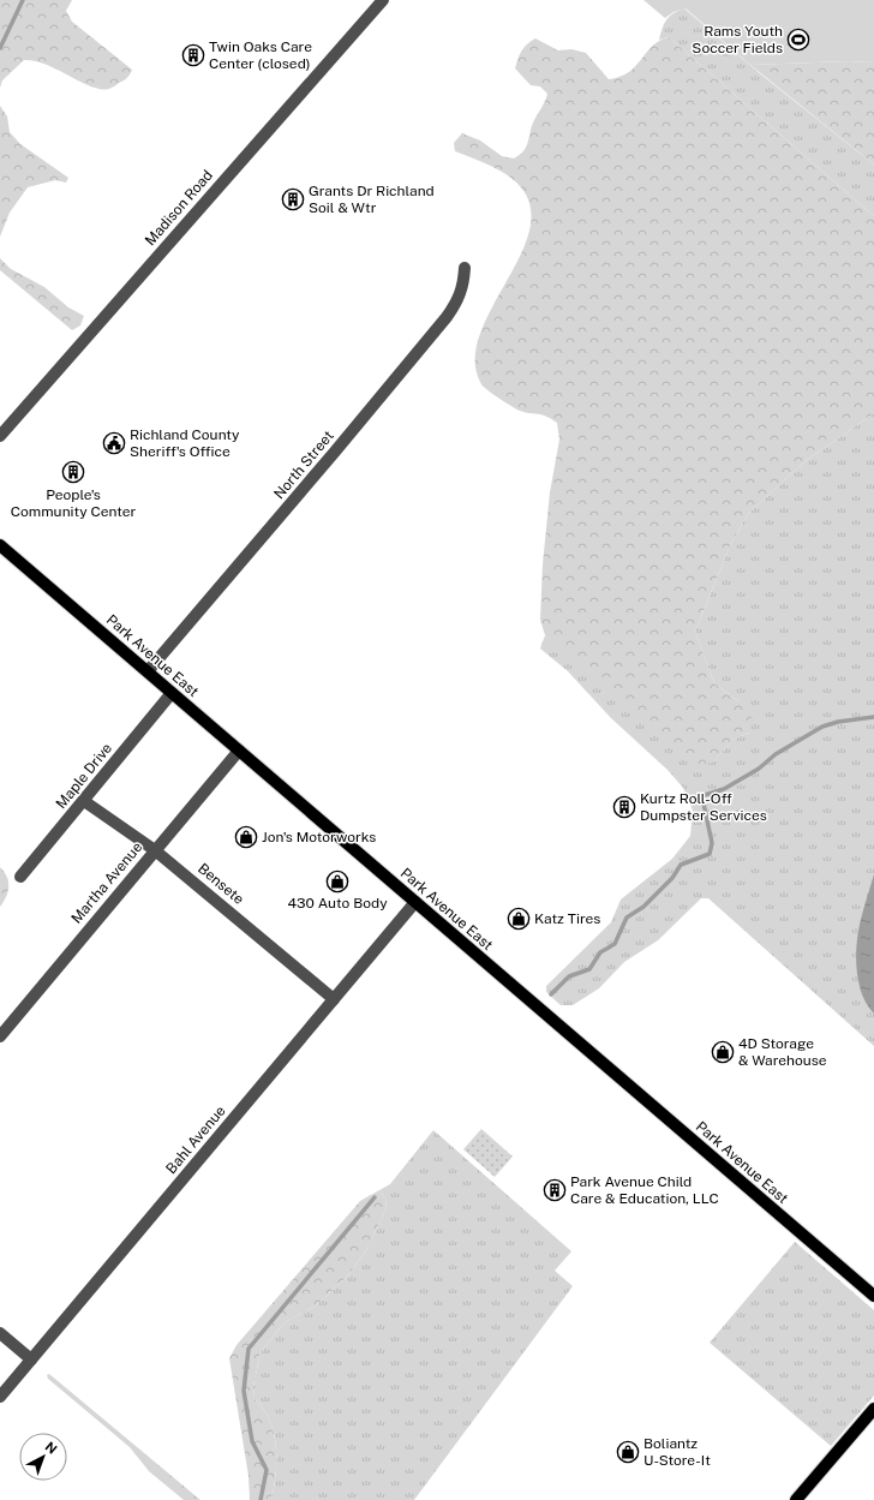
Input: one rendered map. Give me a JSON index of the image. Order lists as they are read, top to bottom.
{
  "streets": {
    "main road": ["Park Avenue East"],
    "street": [
      "Madison Road",
      "North Street",
      "Maple Drive",
      "Martha Avenue",
      "Bensete",
      "Bahl Avenue"
    ]
  },
  "crossings": [
    ["North Street", "Park Avenue East"],
    ["Park Avenue East", "Maple Drive"],
    ["Park Avenue East", "Martha Avenue"],
    ["Park Avenue East", "Bahl Avenue"],
    ["Maple Drive", "Bensete"],
    ["Martha Avenue", "Bensete"],
    ["Bensete", "Bahl Avenue"]
  ],
  "places": {
    "sports": ["Rams Youth Soccer Fields"],
    "building": [
      "Twin Oaks Care Center (closed)",
      "Grants Dr Richland Soil & Wtr",
      "People's Community Center",
      "Kurtz Roll-Off Dumpster Services",
      "Park Avenue Child Care & Education, LLC"
    ],
    "public building": ["Richland County Sheriff's Office"],
    "shop": [
      "Jon's Motorworks",
      "430 Auto Body",
      "Katz Tires",
      "4D Storage & Warehouse",
      "Boliantz U-Store-It"
    ]
  },
  "north": "top right"
}
